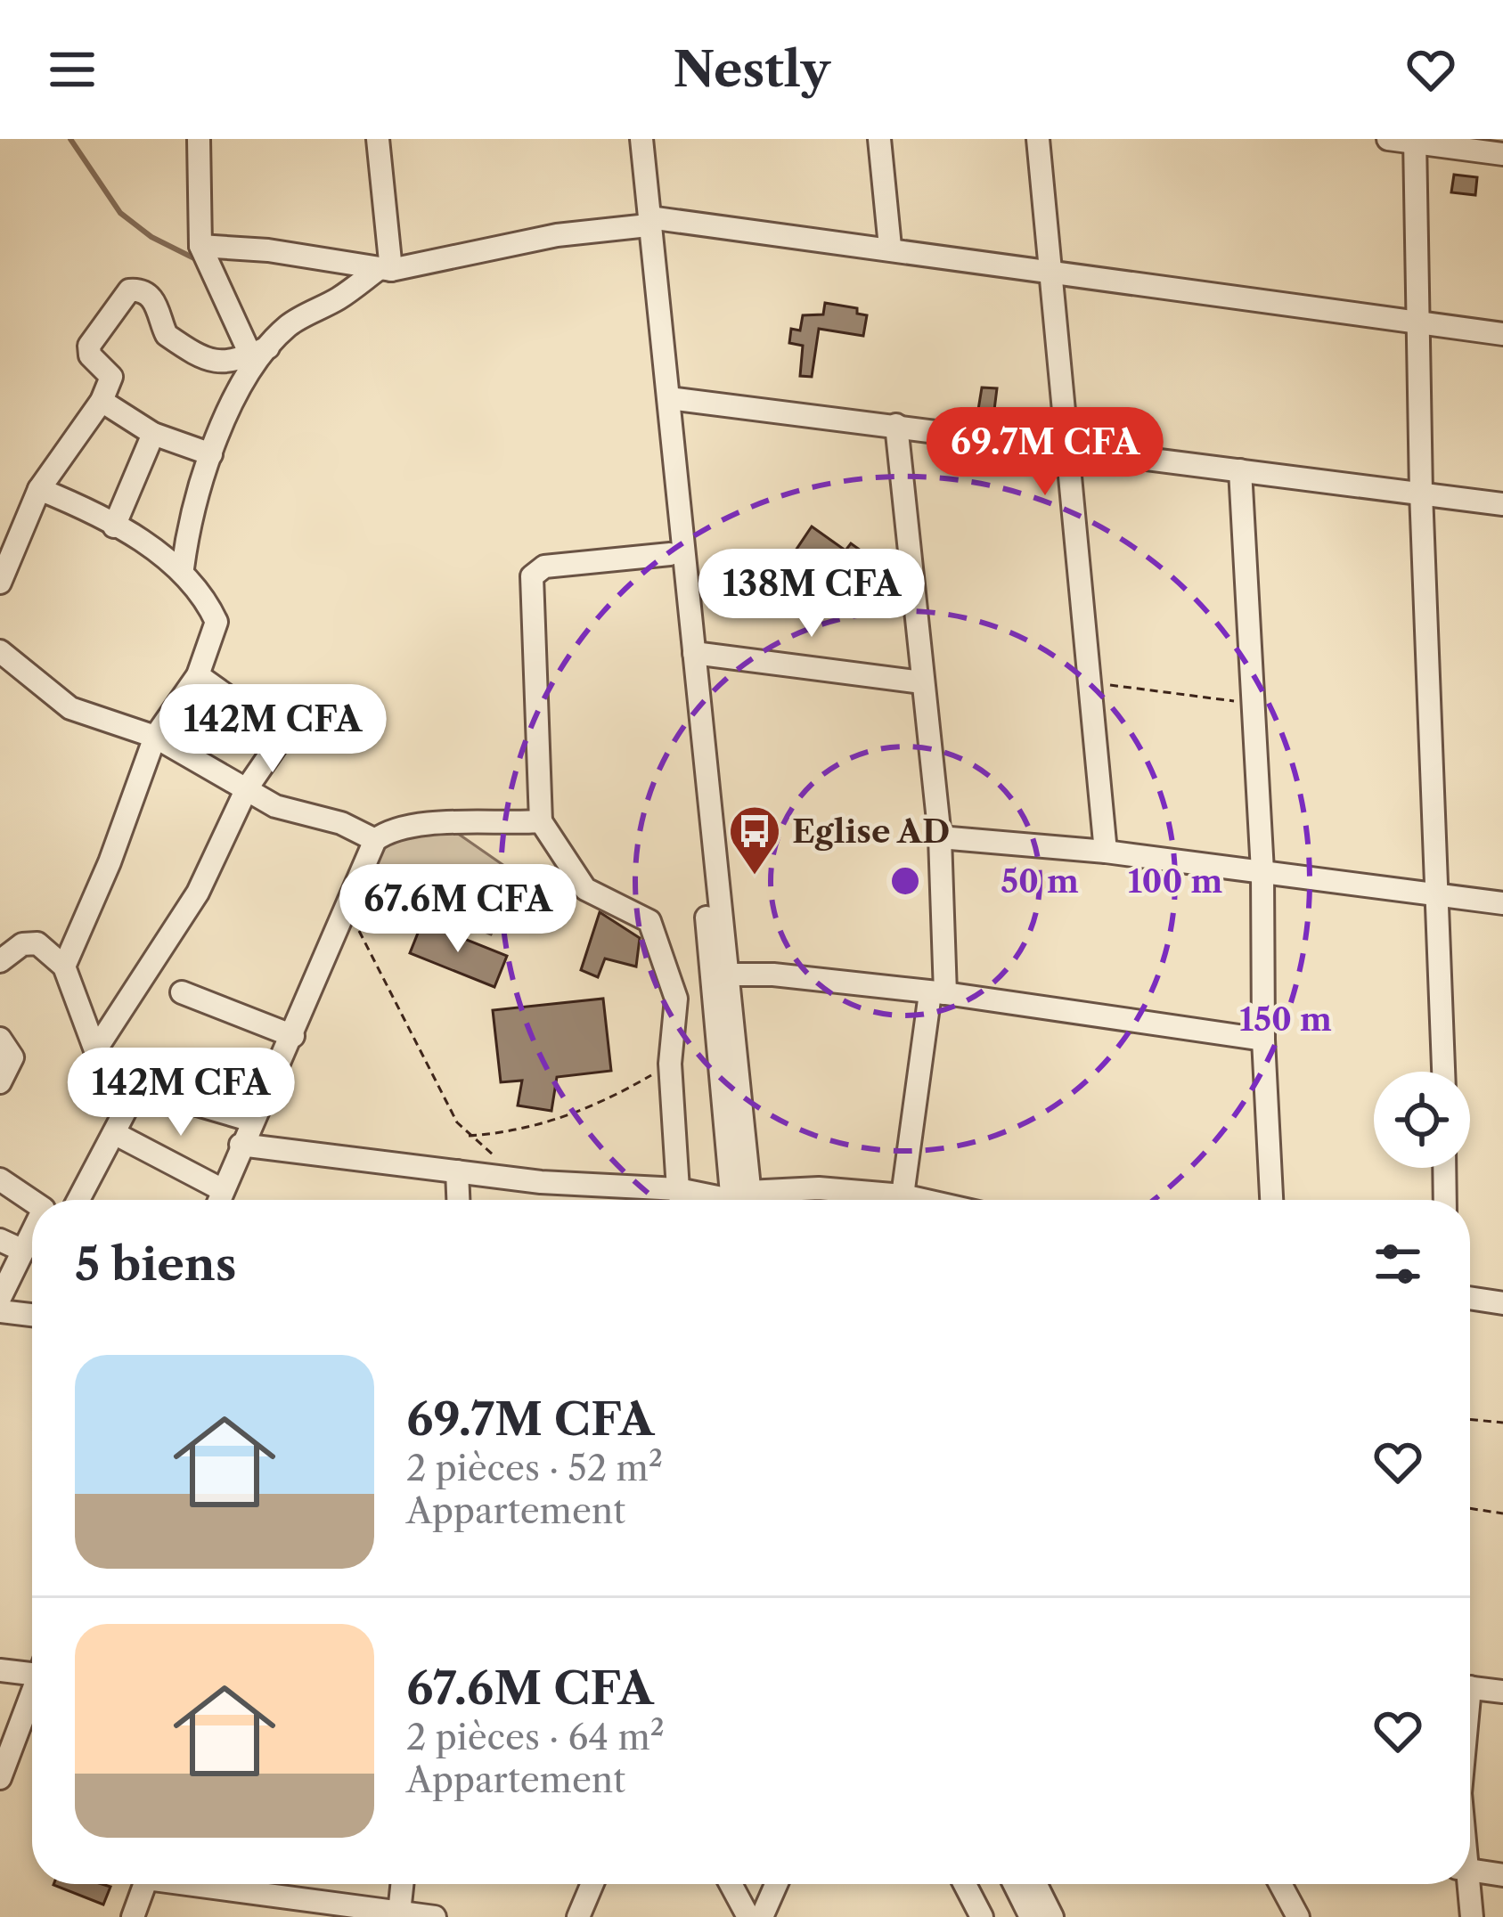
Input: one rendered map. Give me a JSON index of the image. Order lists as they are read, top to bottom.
{
  "places": {
    "bus stop": ["Eglise AD"]
  },
  "page": {
    "header": "Nestly",
    "price": [
      "69.7M CFA",
      "138M CFA",
      "142M CFA",
      "67.6M CFA",
      "142M CFA"
    ],
    "heading": "5 biens",
    "list": [
      {
        "name": "69.7M CFA",
        "note": "2 pièces · 52 m² · Appartement"
      },
      {
        "name": "67.6M CFA",
        "note": "2 pièces · 64 m² · Appartement"
      }
    ]
  },
  "rings": ["50 m", "100 m", "150 m"]
}
